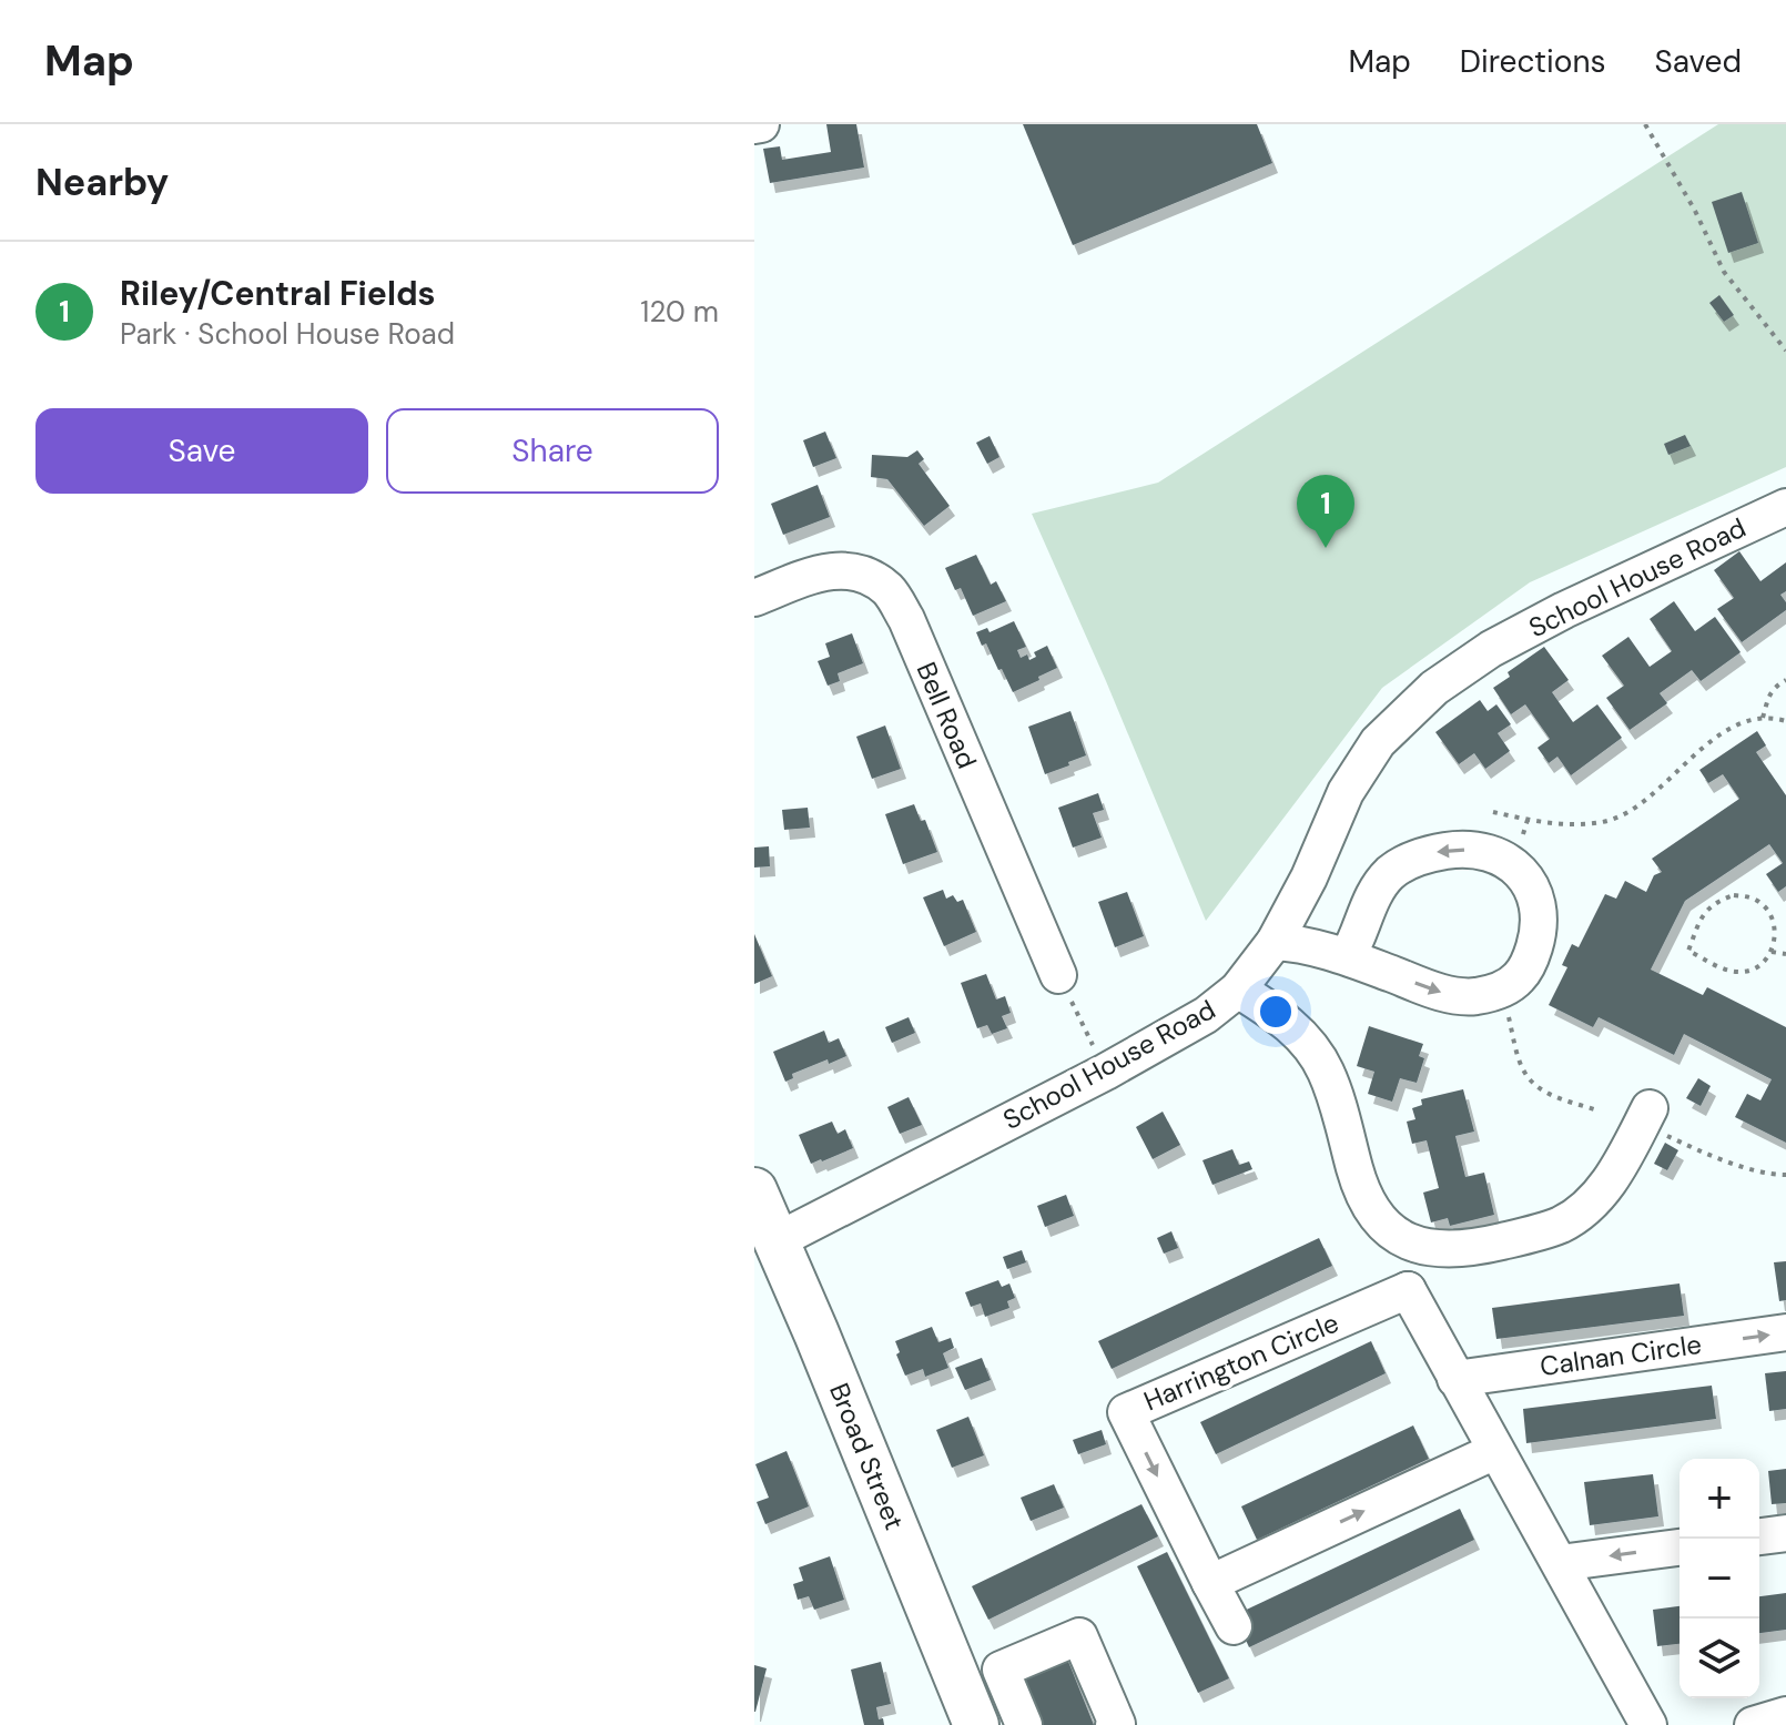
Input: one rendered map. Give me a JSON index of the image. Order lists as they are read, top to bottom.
{
  "streets": {
    "main road": ["Broad Street"],
    "street": [
      "School House Road",
      "Bell Road",
      "Calnan Circle",
      "Harrington Circle"
    ]
  },
  "crossings": [
    ["School House Road", "Broad Street"]
  ],
  "page": {
    "header": "Map",
    "nav": ["Map", "Directions", "Saved"],
    "heading": "Nearby",
    "list": [
      {
        "mark": "1",
        "name": "Riley/Central Fields",
        "note": "Park · School House Road",
        "value": "120 m"
      }
    ],
    "buttons": ["Save", "Share"],
    "pins": "1",
    "map_buttons": ["+", "−"]
  }
}
